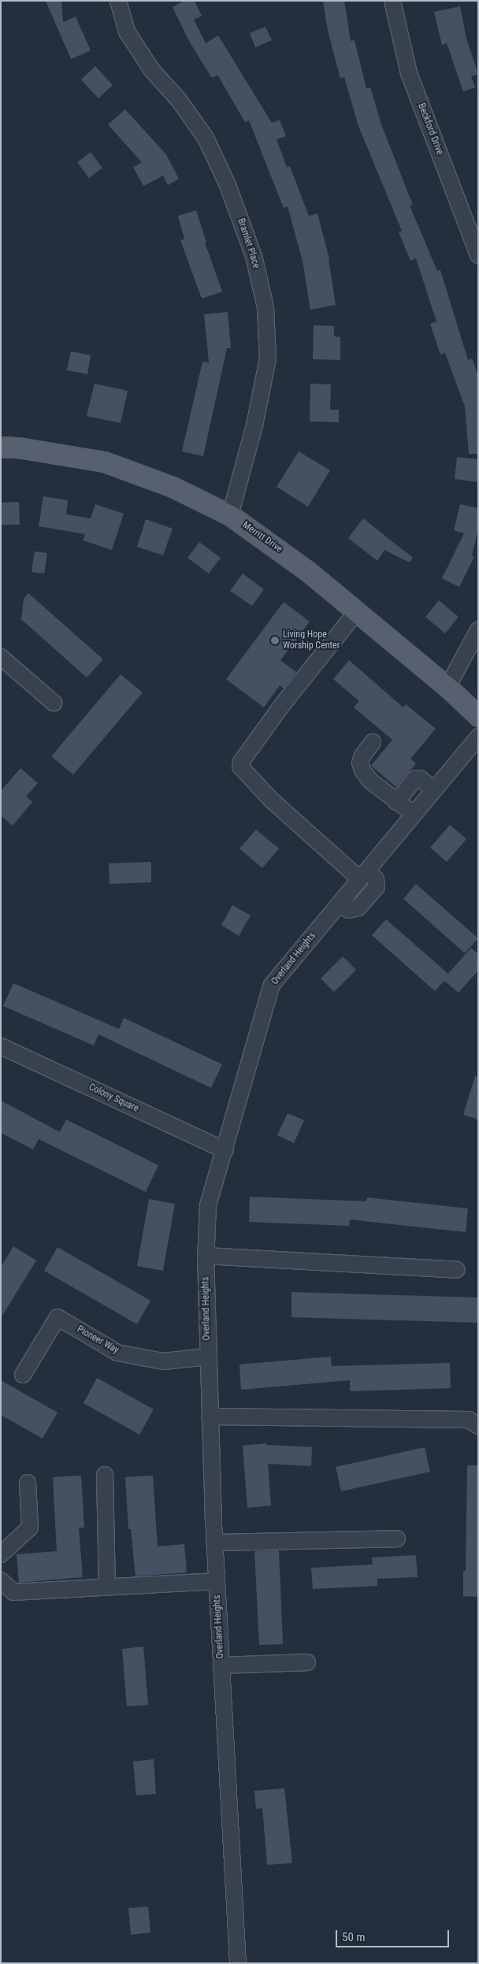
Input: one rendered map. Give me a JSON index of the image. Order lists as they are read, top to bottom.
{
  "streets": {
    "main road": ["Merritt Drive"],
    "street": [
      "Beckford Drive",
      "Bramlet Place",
      "Overland Heights",
      "Colony Square",
      "Pioneer Way"
    ]
  },
  "crossings": [
    ["Bramlet Place", "Merritt Drive"],
    ["Overland Heights", "Colony Square"],
    ["Overland Heights", "Pioneer Way"]
  ],
  "places": ["Living Hope Worship Center"],
  "scale_bar": "50 m"
}
